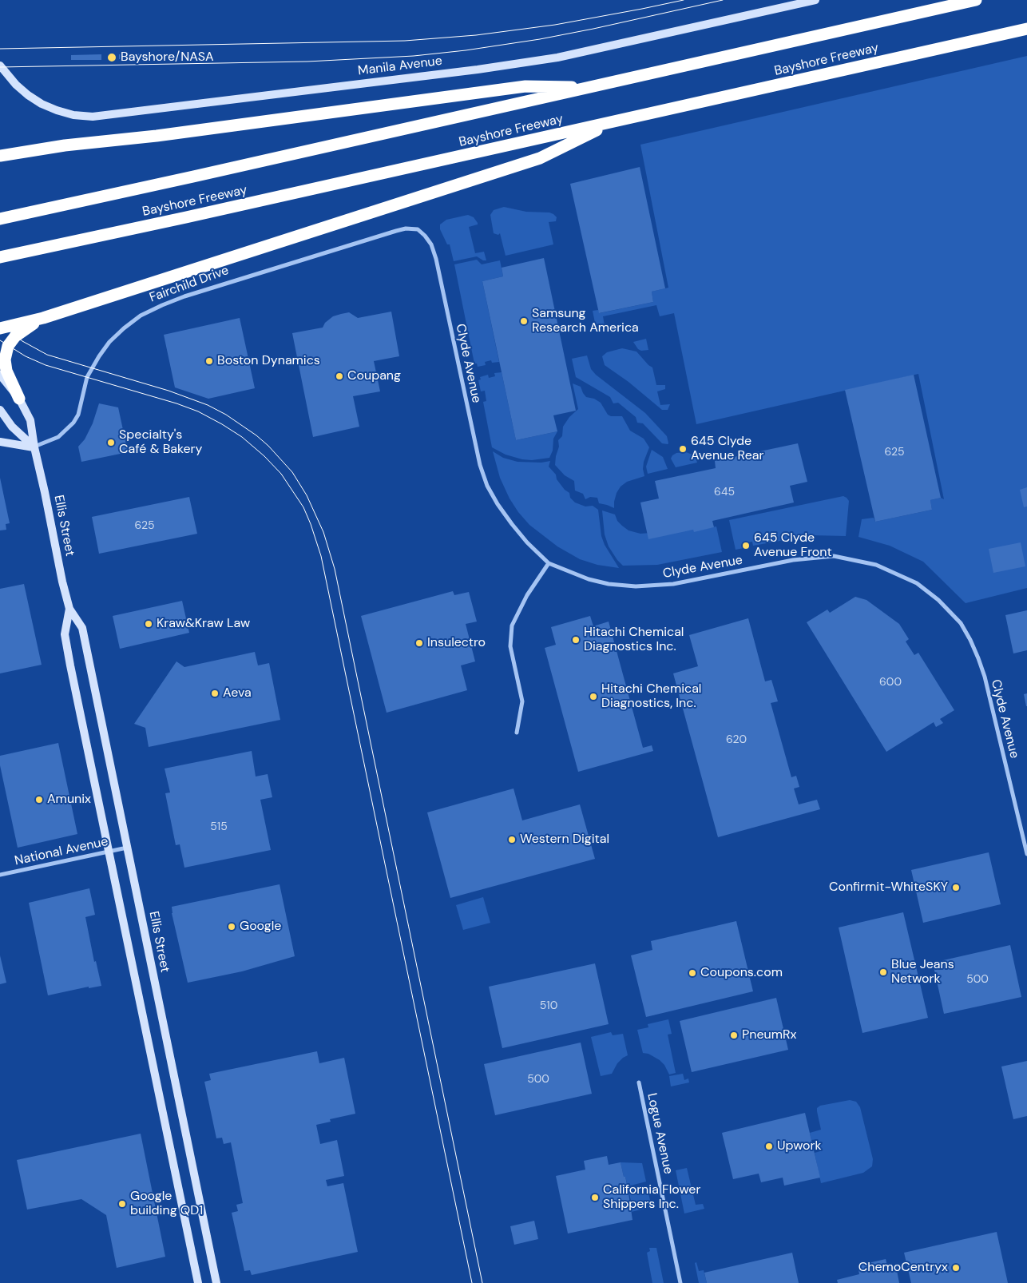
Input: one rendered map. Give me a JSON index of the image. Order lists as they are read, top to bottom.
{
  "streets": {
    "highway": ["Bayshore Freeway"],
    "main road": ["Manila Avenue", "Ellis Street"],
    "street": [
      "Fairchild Drive",
      "Clyde Avenue",
      "National Avenue",
      "Logue Avenue"
    ]
  },
  "crossings": [
    ["Fairchild Drive", "Clyde Avenue"],
    ["Fairchild Drive", "Ellis Street"],
    ["Ellis Street", "National Avenue"]
  ],
  "places": [
    "Bayshore/NASA",
    "Samsung Research America",
    "Boston Dynamics",
    "Coupang",
    "Specialty's Café & Bakery",
    "645 Clyde Avenue Rear",
    "645 Clyde Avenue Front",
    "Kraw&Kraw Law",
    "Hitachi Chemical Diagnostics Inc.",
    "Insulectro",
    "Aeva",
    "Hitachi Chemical Diagnostics, Inc.",
    "Amunix",
    "Western Digital",
    "Confirmit-WhiteSKY",
    "Google",
    "Blue Jeans Network",
    "Coupons.com",
    "PneumRx",
    "Upwork",
    "California Flower Shippers Inc.",
    "Google building QD1",
    "ChemoCentryx"
  ],
  "house_numbers": [
    "625",
    "645",
    "625",
    "600",
    "620",
    "515",
    "500",
    "510",
    "500"
  ]
}
